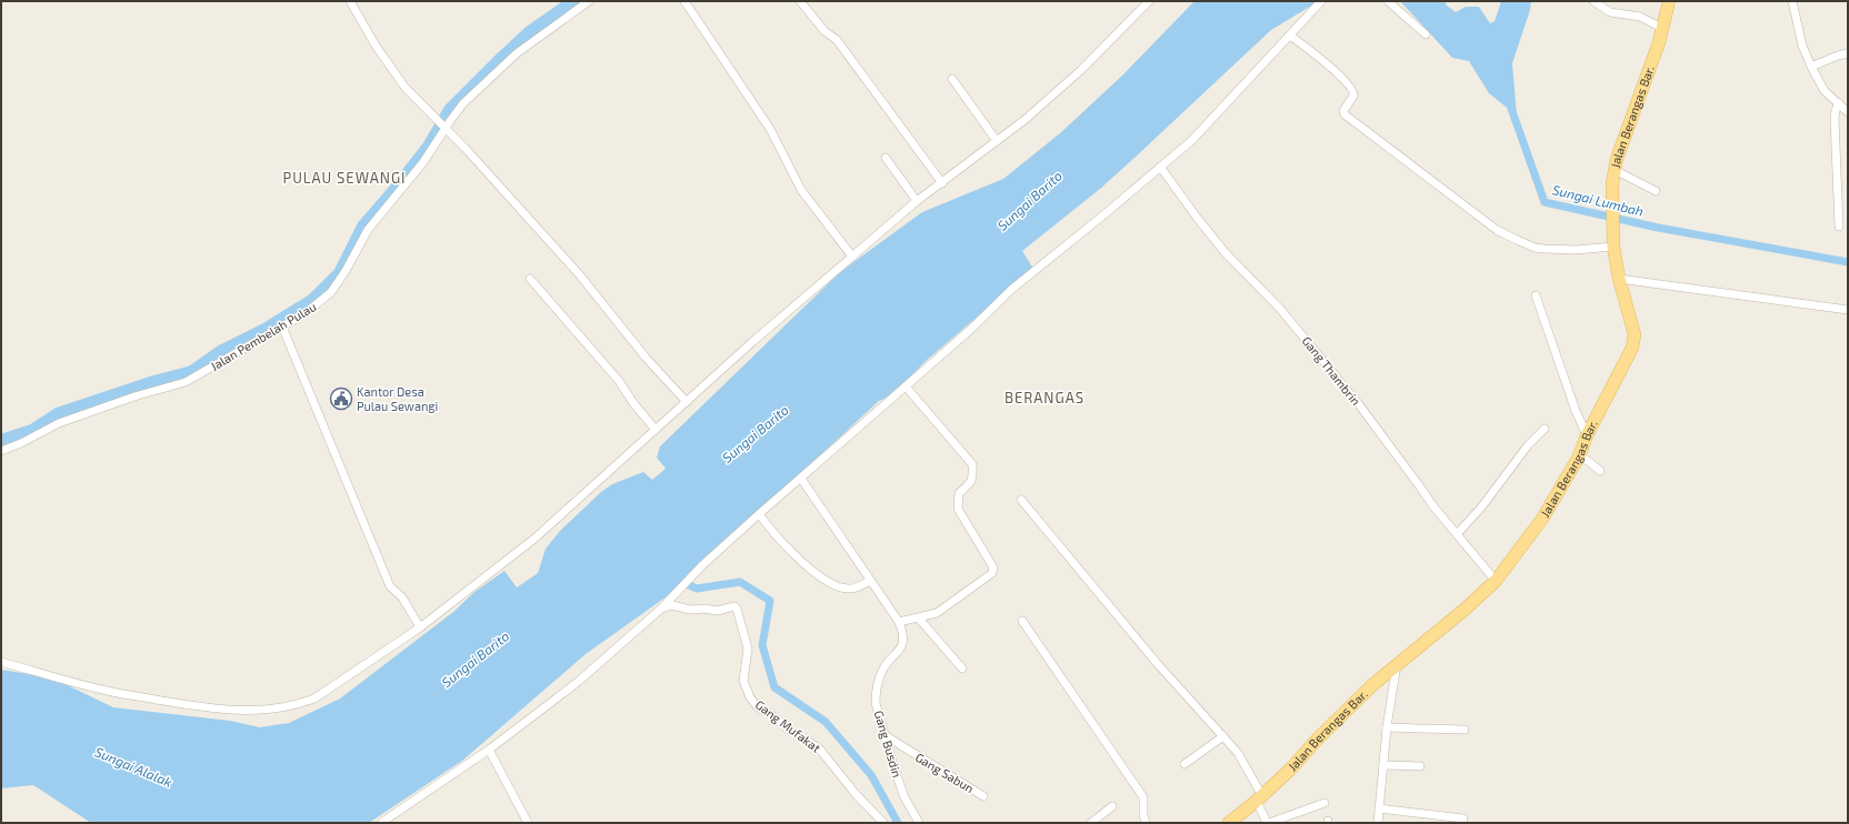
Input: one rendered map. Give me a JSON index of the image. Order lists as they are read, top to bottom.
{
  "streets": {
    "main road": ["Jalan Berangas Bar."],
    "street": [
      "Jalan Pembelah Pulau",
      "Gang Thambrin",
      "Gang Mufakat",
      "Gang Busdin",
      "Gang Sabun"
    ]
  },
  "crossings": [
    ["Jalan Berangas Bar.", "Gang Thambrin"],
    ["Gang Busdin", "Gang Sabun"]
  ],
  "districts": ["PULAU SEWANGI", "BERANGAS"],
  "water": ["Sungai Barito", "Sungai Lumbah", "Sungai Alalak"],
  "places": {
    "public building": ["Kantor Desa Pulau Sewangi"]
  }
}
